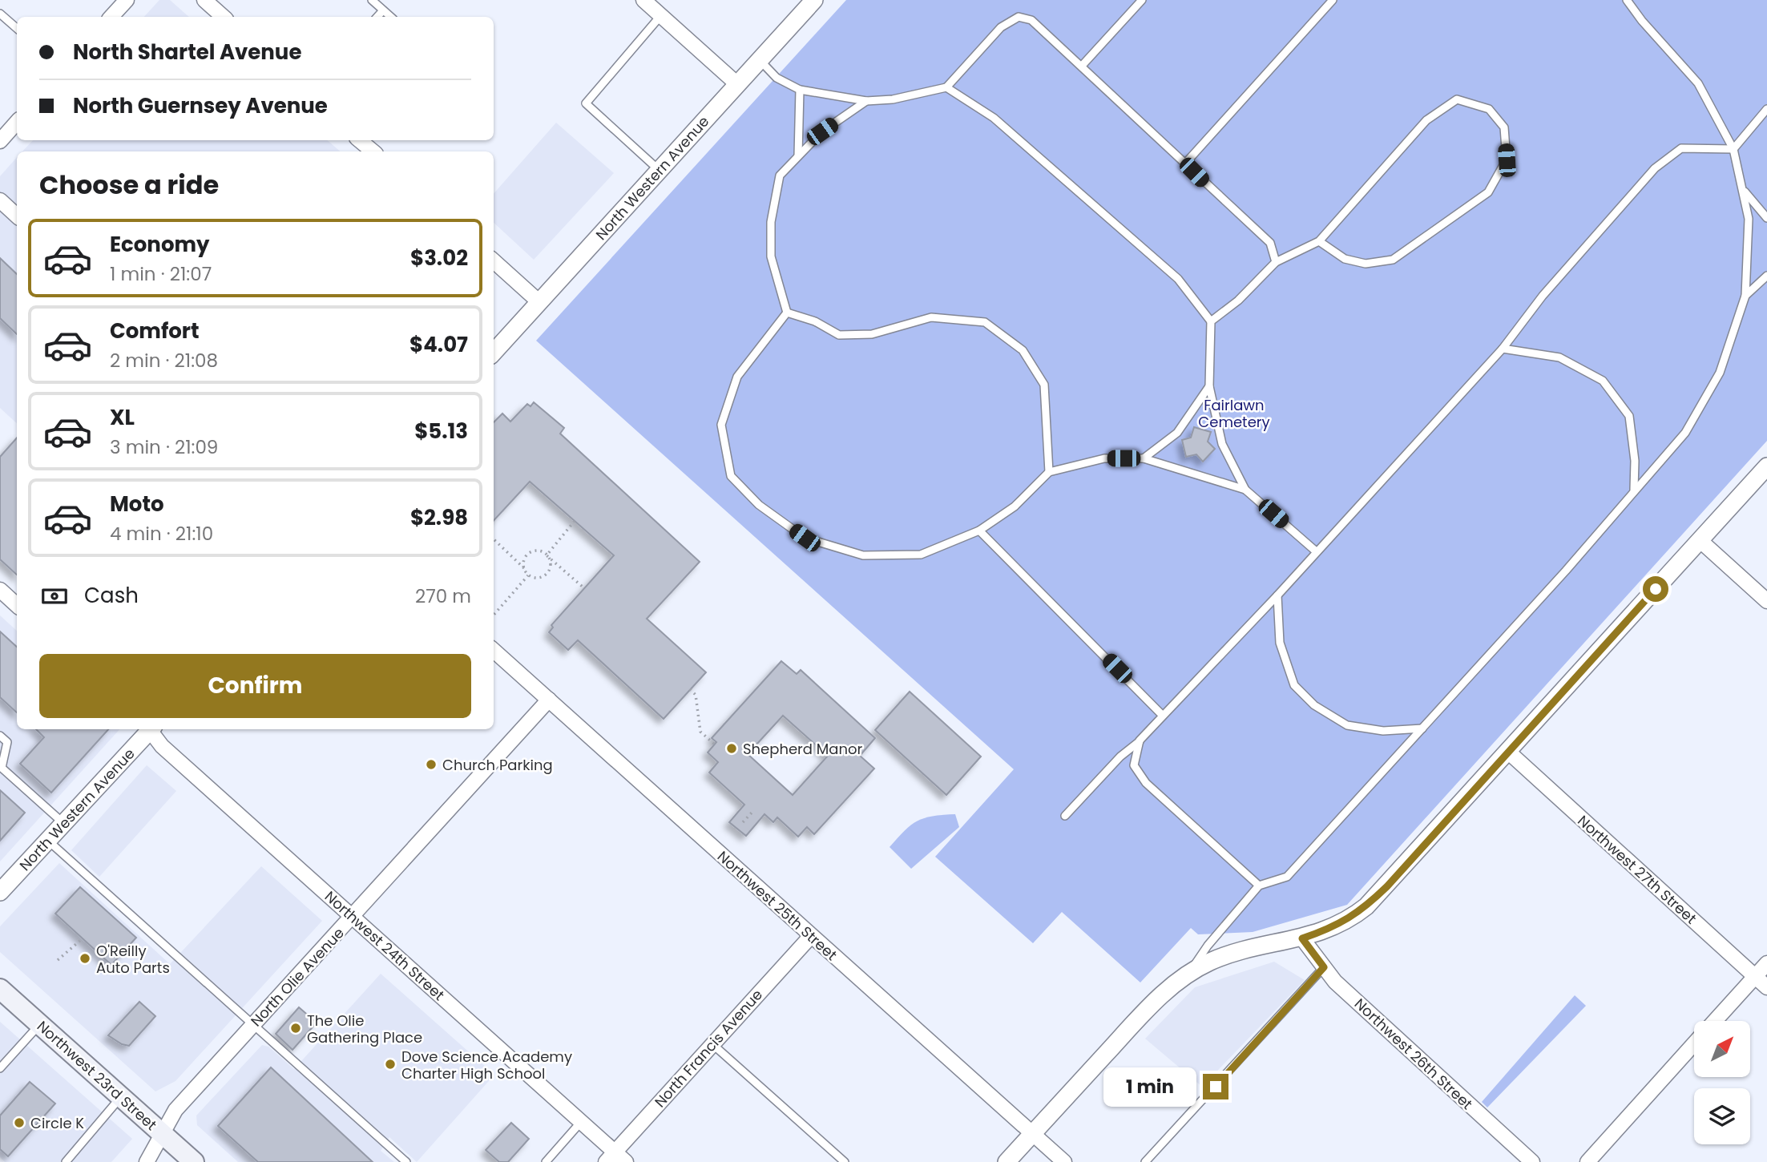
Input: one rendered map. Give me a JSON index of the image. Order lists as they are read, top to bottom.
{
  "streets": {
    "main road": ["Northwest 23rd Street"],
    "street": [
      "North Western Avenue",
      "Northwest 27th Street",
      "Northwest 25th Street",
      "Northwest 24th Street",
      "North Olie Avenue",
      "North Francis Avenue",
      "Northwest 26th Street"
    ]
  },
  "crossings": [
    ["Northwest 25th Street", "North Olie Avenue"],
    ["Northwest 25th Street", "North Francis Avenue"],
    ["Northwest 24th Street", "North Olie Avenue"],
    ["Northwest 24th Street", "North Francis Avenue"],
    ["North Olie Avenue", "Northwest 23rd Street"]
  ],
  "parks": ["Fairlawn Cemetery"],
  "places": [
    "Shepherd Manor",
    "Church Parking",
    "O'Reilly Auto Parts",
    "The Olie Gathering Place",
    "Dove Science Academy Charter High School",
    "Circle K"
  ],
  "north": "top right",
  "page": {
    "banner": ["North Shartel Avenue", "North Guernsey Avenue"],
    "heading": "Choose a ride",
    "list": [
      {
        "name": "Economy",
        "note": "1 min · 21:07",
        "value": "$3.02"
      },
      {
        "name": "Comfort",
        "note": "2 min · 21:08",
        "value": "$4.07"
      },
      {
        "name": "XL",
        "note": "3 min · 21:09",
        "value": "$5.13"
      },
      {
        "name": "Moto",
        "note": "4 min · 21:10",
        "value": "$2.98"
      }
    ],
    "pay": ["Cash", "270 m"],
    "buttons": "Confirm",
    "bubble": "1 min"
  }
}
